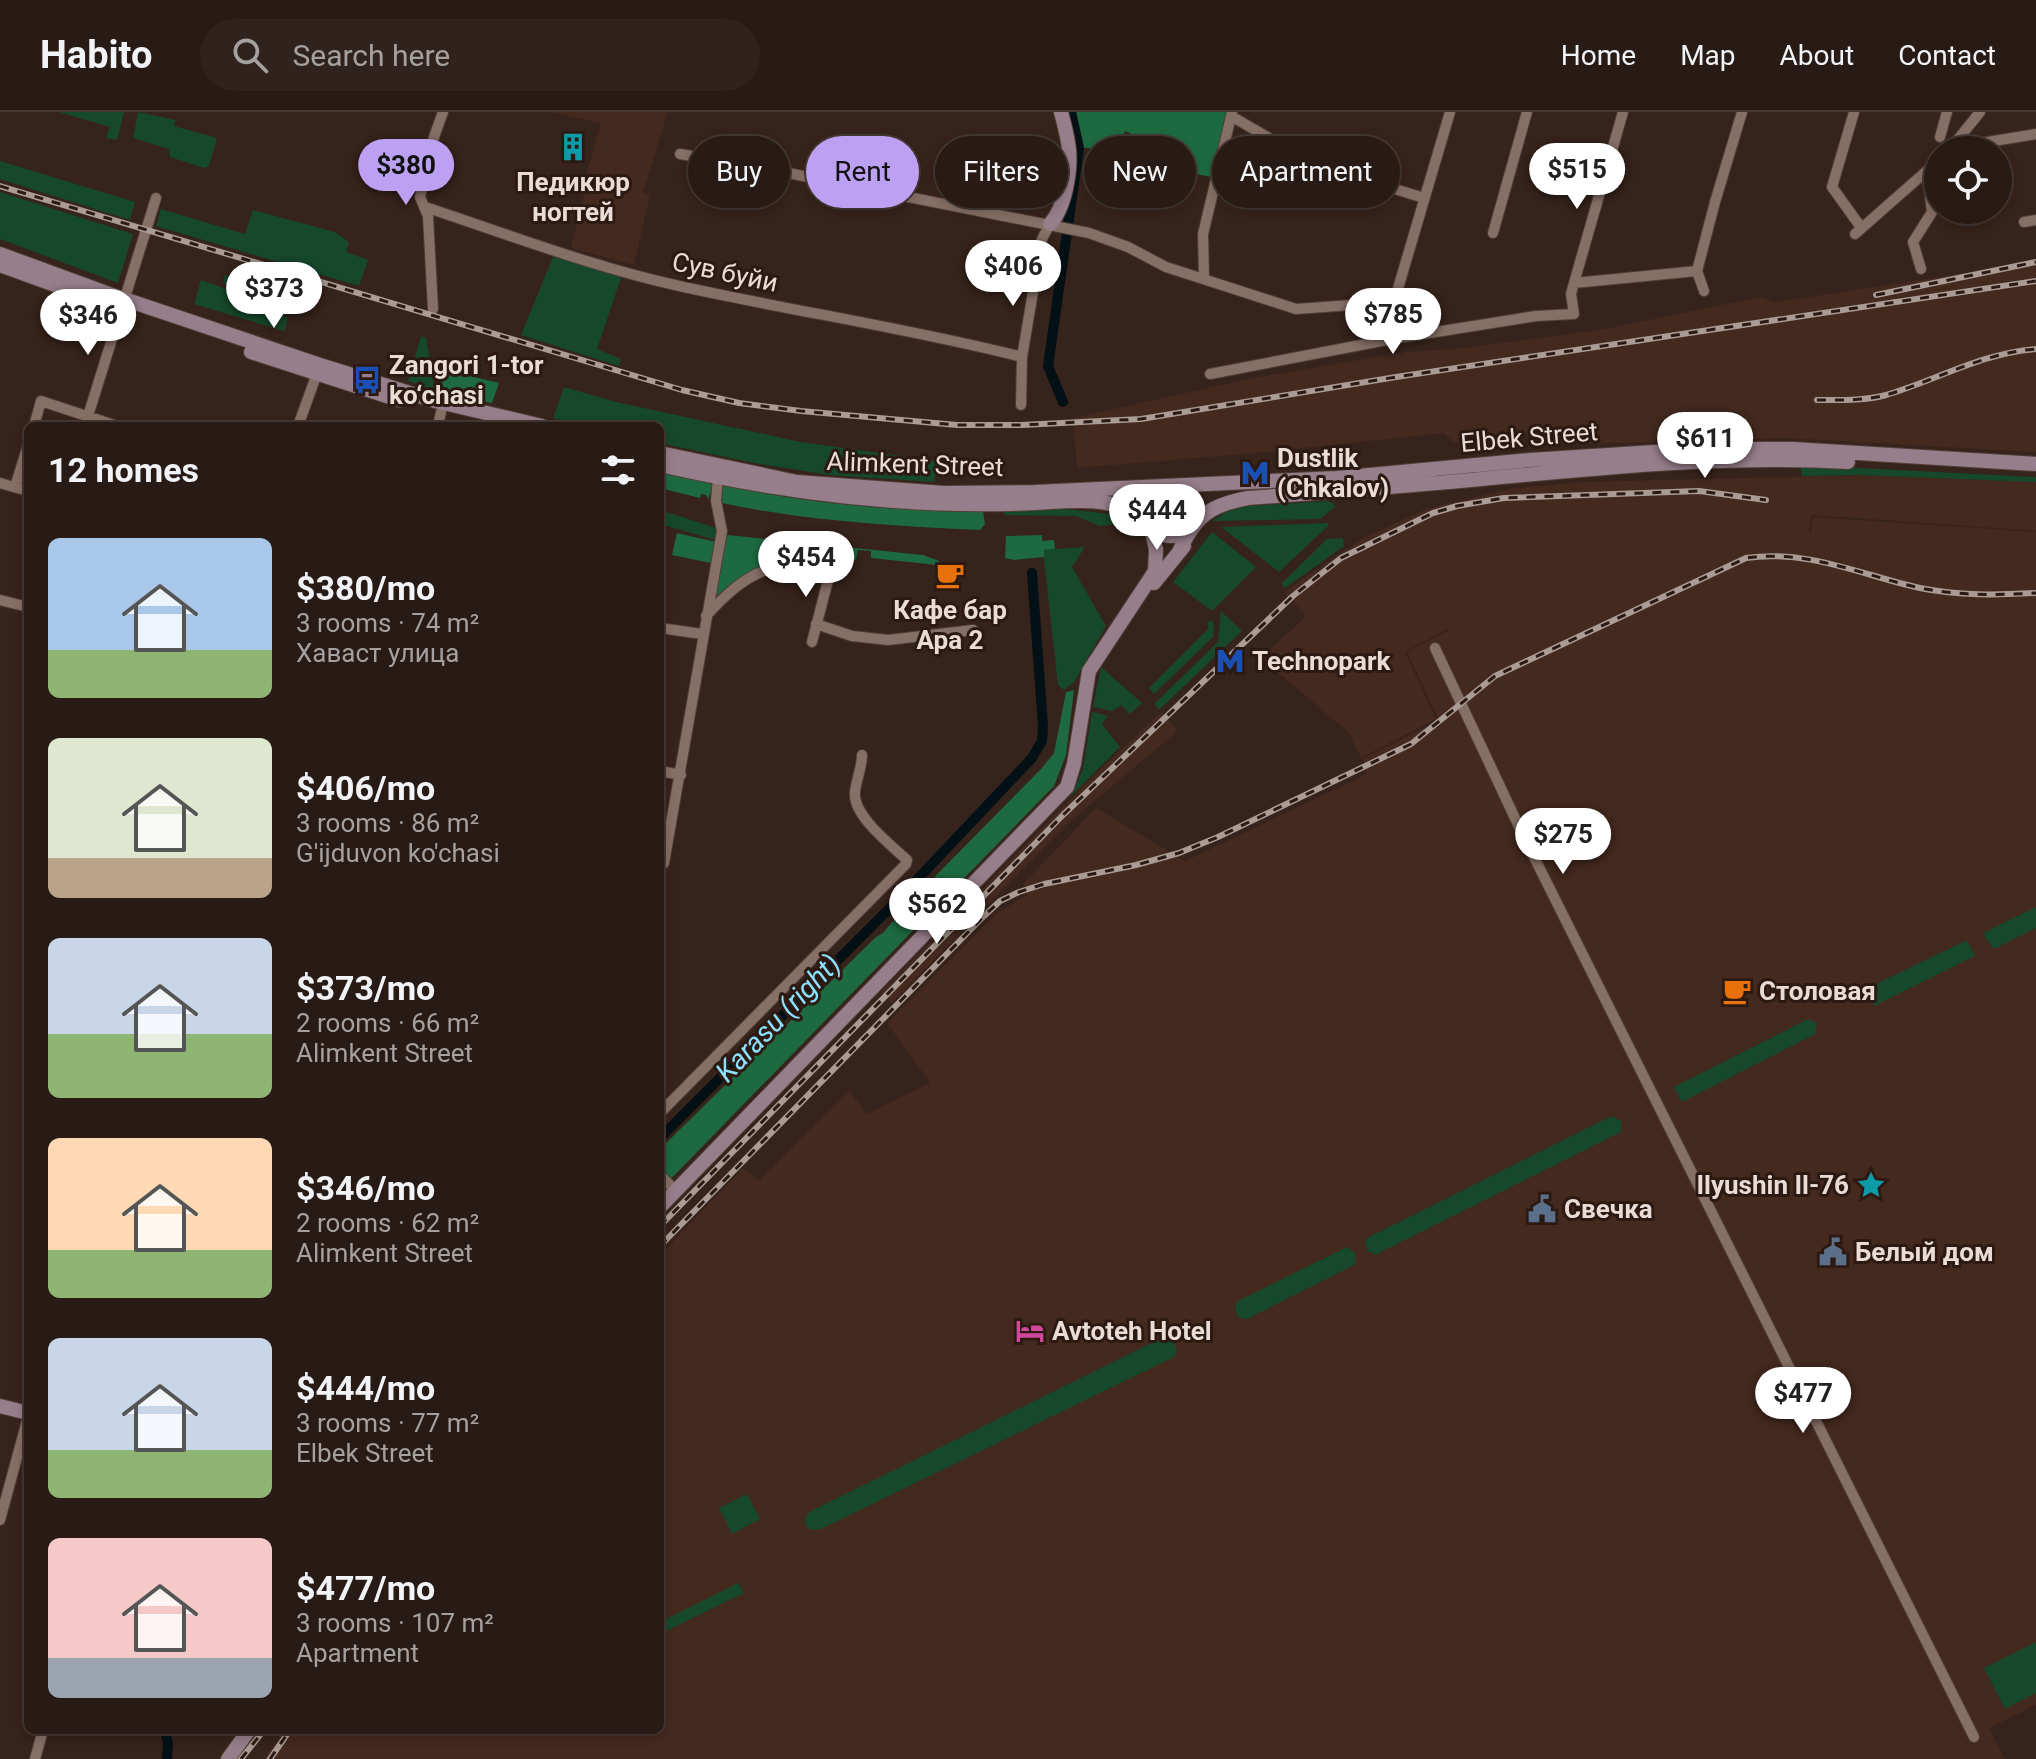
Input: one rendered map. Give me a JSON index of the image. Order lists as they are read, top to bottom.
{
  "streets": {
    "main road": ["Elbek Street", "Alimkent Street"],
    "street": ["Сув буйи"]
  },
  "crossings": [
    ["Elbek Street", "Alimkent Street"]
  ],
  "water": ["Karasu (right)"],
  "places": {
    "building": ["Педикюр ногтей"],
    "bus stop": ["Zangori 1-tor ko‘chasi"],
    "metro station": ["Dustlik (Chkalov)", "Technopark"],
    "cafe": ["Кафе бар Ара 2", "Столовая"],
    "place": ["Ilyushin Il-76"],
    "public building": ["Свечка", "Белый дом"],
    "hotel": ["Avtoteh Hotel"]
  },
  "page": {
    "header": "Habito",
    "search": "Search here",
    "nav": [
      "Home",
      "Map",
      "About",
      "Contact"
    ],
    "chip": [
      "Buy",
      "Rent",
      "Filters",
      "New",
      "Apartment"
    ],
    "price": [
      "$380",
      "$515",
      "$406",
      "$373",
      "$785",
      "$346",
      "$611",
      "$444",
      "$454",
      "$275",
      "$562",
      "$477"
    ],
    "heading": "12 homes",
    "list": [
      {
        "name": "$380/mo",
        "note": "3 rooms · 74 m² · Хаваст улица"
      },
      {
        "name": "$406/mo",
        "note": "3 rooms · 86 m² · G'ijduvon ko'chasi"
      },
      {
        "name": "$373/mo",
        "note": "2 rooms · 66 m² · Alimkent Street"
      },
      {
        "name": "$346/mo",
        "note": "2 rooms · 62 m² · Alimkent Street"
      },
      {
        "name": "$444/mo",
        "note": "3 rooms · 77 m² · Elbek Street"
      },
      {
        "name": "$477/mo",
        "note": "3 rooms · 107 m² · Apartment"
      }
    ]
  }
}
